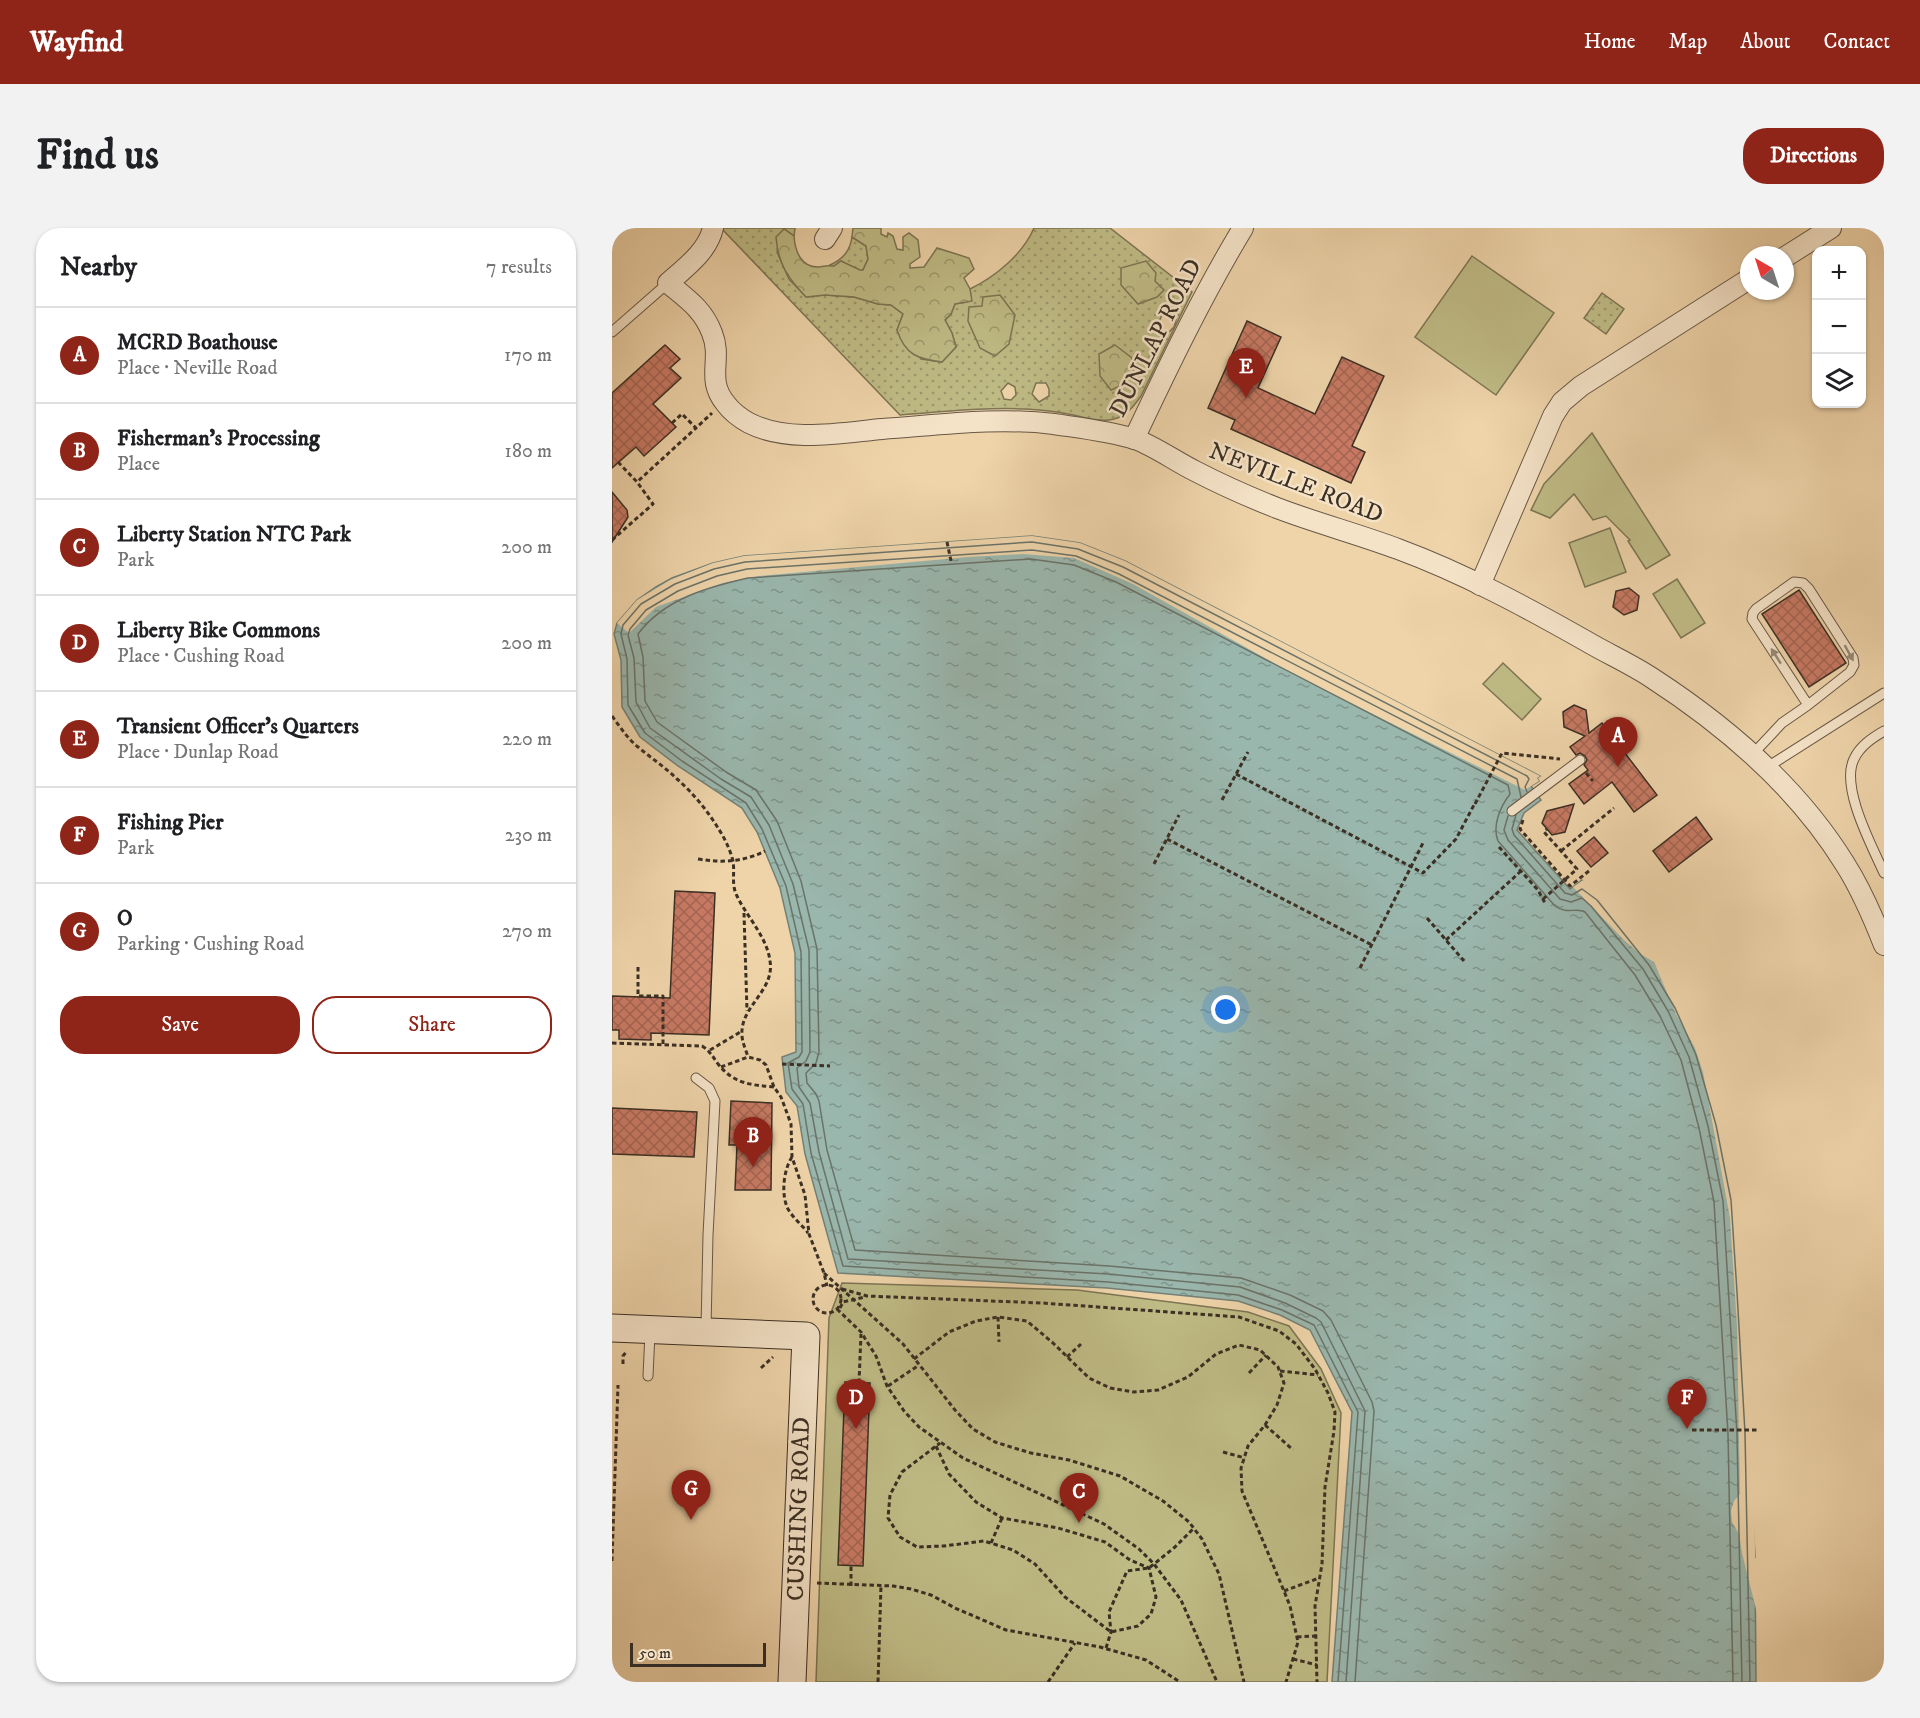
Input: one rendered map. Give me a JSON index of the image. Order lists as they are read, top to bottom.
{
  "streets": {
    "street": ["DUNLAP ROAD", "NEVILLE ROAD", "CUSHING ROAD"]
  },
  "crossings": [
    ["DUNLAP ROAD", "NEVILLE ROAD"]
  ],
  "scale_bar": "50 m",
  "north": "top left",
  "page": {
    "header": "Wayfind",
    "nav": [
      "Home",
      "Map",
      "About",
      "Contact"
    ],
    "buttons": [
      "Directions",
      ["Save", "Share"]
    ],
    "title": "Find us",
    "heading": ["Nearby", "7 results"],
    "map_buttons": ["+", "−"],
    "list": [
      {
        "mark": "A",
        "name": "MCRD Boathouse",
        "note": "Place · Neville Road",
        "value": "170 m"
      },
      {
        "mark": "B",
        "name": "Fisherman's Processing",
        "note": "Place",
        "value": "180 m"
      },
      {
        "mark": "C",
        "name": "Liberty Station NTC Park",
        "note": "Park",
        "value": "200 m"
      },
      {
        "mark": "D",
        "name": "Liberty Bike Commons",
        "note": "Place · Cushing Road",
        "value": "200 m"
      },
      {
        "mark": "E",
        "name": "Transient Officer's Quarters",
        "note": "Place · Dunlap Road",
        "value": "220 m"
      },
      {
        "mark": "F",
        "name": "Fishing Pier",
        "note": "Park",
        "value": "230 m"
      },
      {
        "mark": "G",
        "name": "O",
        "note": "Parking · Cushing Road",
        "value": "270 m"
      }
    ],
    "pins": [
      "E",
      "A",
      "B",
      "D",
      "F",
      "G",
      "C"
    ],
    "scale": "50 m"
  }
}
